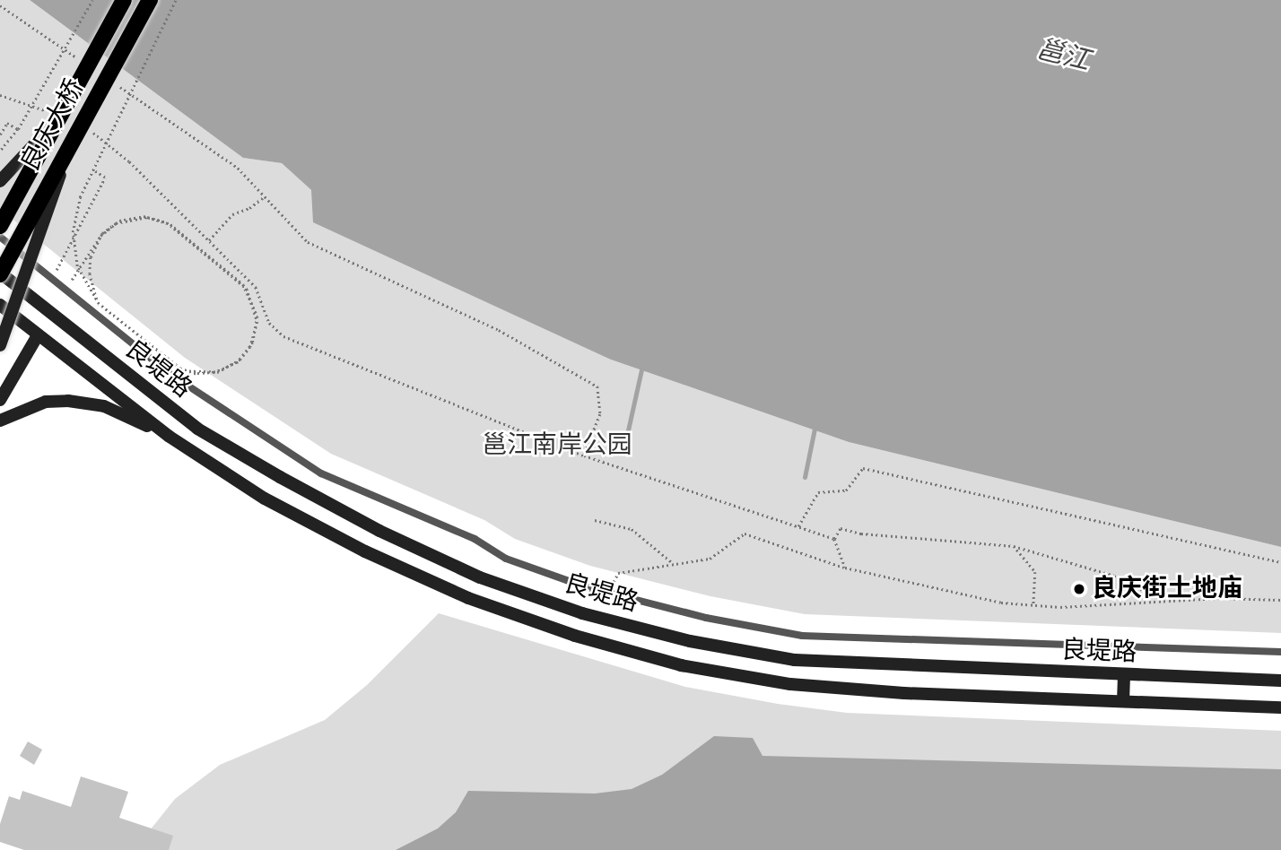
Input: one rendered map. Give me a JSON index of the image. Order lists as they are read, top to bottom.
{
  "streets": {
    "main road": ["良庆大桥", "良堤路"]
  },
  "crossings": [
    ["良庆大桥", "良堤路"]
  ],
  "water": ["邕江"],
  "parks": ["邕江南岸公园"],
  "places": ["良庆街土地庙"]
}
